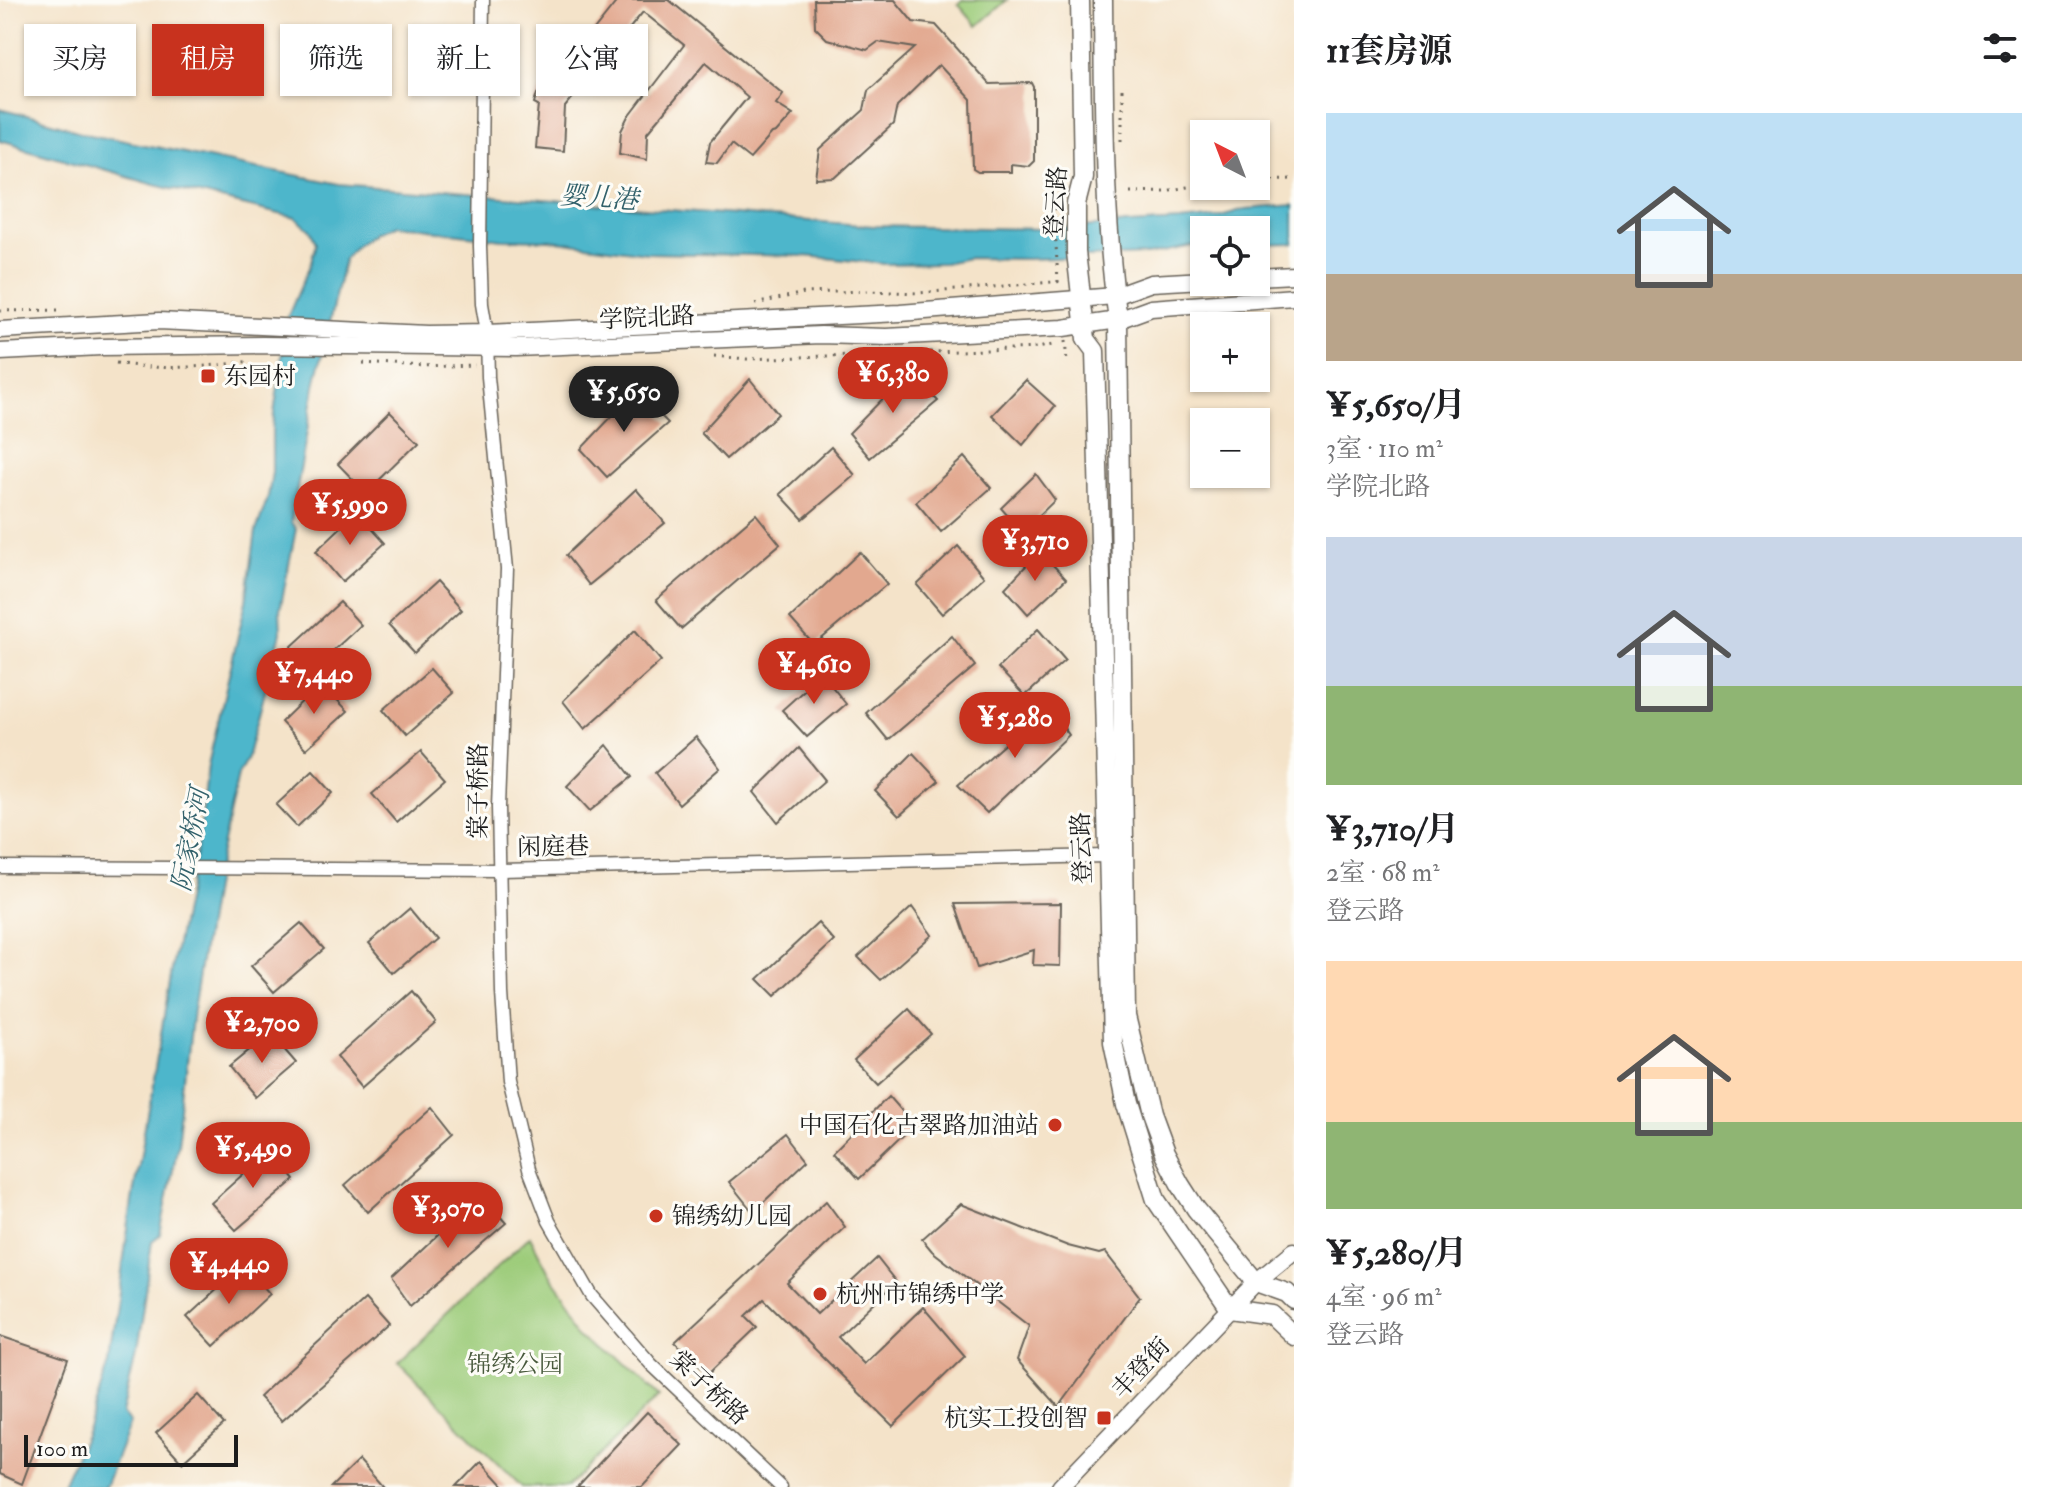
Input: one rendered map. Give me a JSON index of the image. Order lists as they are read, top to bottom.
{
  "streets": {
    "main road": ["登云路", "学院北路", "丰登街"],
    "street": ["棠子桥路", "闲庭巷"]
  },
  "crossings": [
    ["登云路", "学院北路"],
    ["登云路", "闲庭巷"],
    ["登云路", "丰登街"],
    ["学院北路", "棠子桥路"],
    ["棠子桥路", "闲庭巷"]
  ],
  "water": ["婴儿港", "阮家桥河"],
  "parks": ["锦绣公园"],
  "places": {
    "transit": ["东园村", "杭实工投创智"],
    "other": ["中国石化古翠路加油站", "锦绣幼儿园", "杭州市锦绣中学"]
  },
  "scale_bar": "100 m",
  "north": "top left",
  "page": {
    "heading": "11套房源",
    "chip": [
      "买房",
      "租房",
      "筛选",
      "新上",
      "公寓"
    ],
    "list": [
      {
        "name": "¥5,650/月",
        "note": "3室 · 110 m² · 学院北路"
      },
      {
        "name": "¥3,710/月",
        "note": "2室 · 68 m² · 登云路"
      },
      {
        "name": "¥5,280/月",
        "note": "4室 · 96 m² · 登云路"
      }
    ],
    "map_buttons": ["+", "−"],
    "price": [
      "¥6,380",
      "¥5,650",
      "¥5,990",
      "¥3,710",
      "¥4,610",
      "¥7,440",
      "¥5,280",
      "¥2,700",
      "¥5,490",
      "¥3,070",
      "¥4,440"
    ],
    "scale": "100 m"
  }
}
